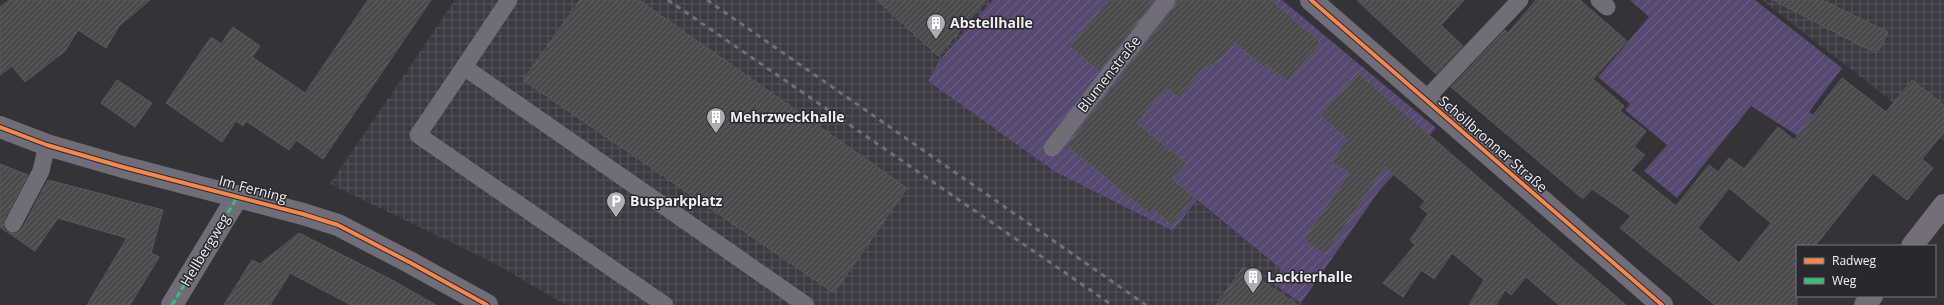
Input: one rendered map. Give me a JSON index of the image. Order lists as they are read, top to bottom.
{
  "streets": {
    "street": ["Schöllbronner Straße", "Im Ferning", "Hellbergweg"],
    "lane": ["Blumenstraße"]
  },
  "crossings": [
    ["Im Ferning", "Hellbergweg"]
  ],
  "places": {
    "building": ["Abstellhalle", "Mehrzweckhalle", "Lackierhalle"],
    "parking": ["Busparkplatz"]
  },
  "legend": ["Radweg", "Weg"]
}
